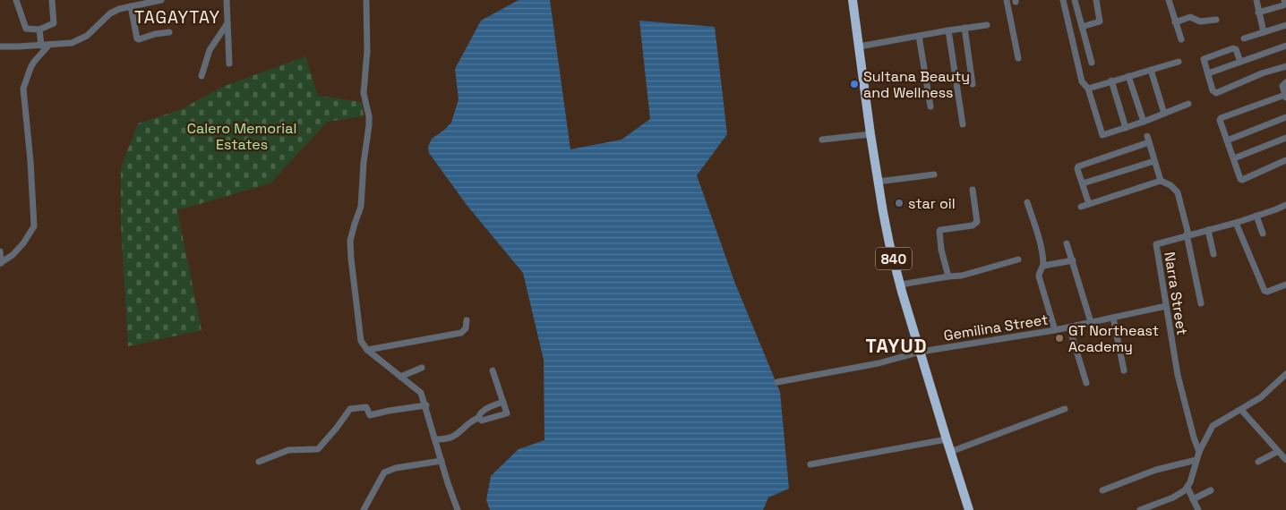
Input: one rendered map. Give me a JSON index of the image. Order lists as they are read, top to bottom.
{
  "streets": {
    "highway": ["840"],
    "street": ["Narra Street", "Gemilina Street"]
  },
  "crossings": [
    ["840", "Gemilina Street"],
    ["Narra Street", "Gemilina Street"]
  ],
  "districts": ["TAGAYTAY", "TAYUD"],
  "parks": ["Calero Memorial Estates"],
  "places": ["Sultana Beauty and Wellness", "star oil", "GT Northeast Academy"]
}
